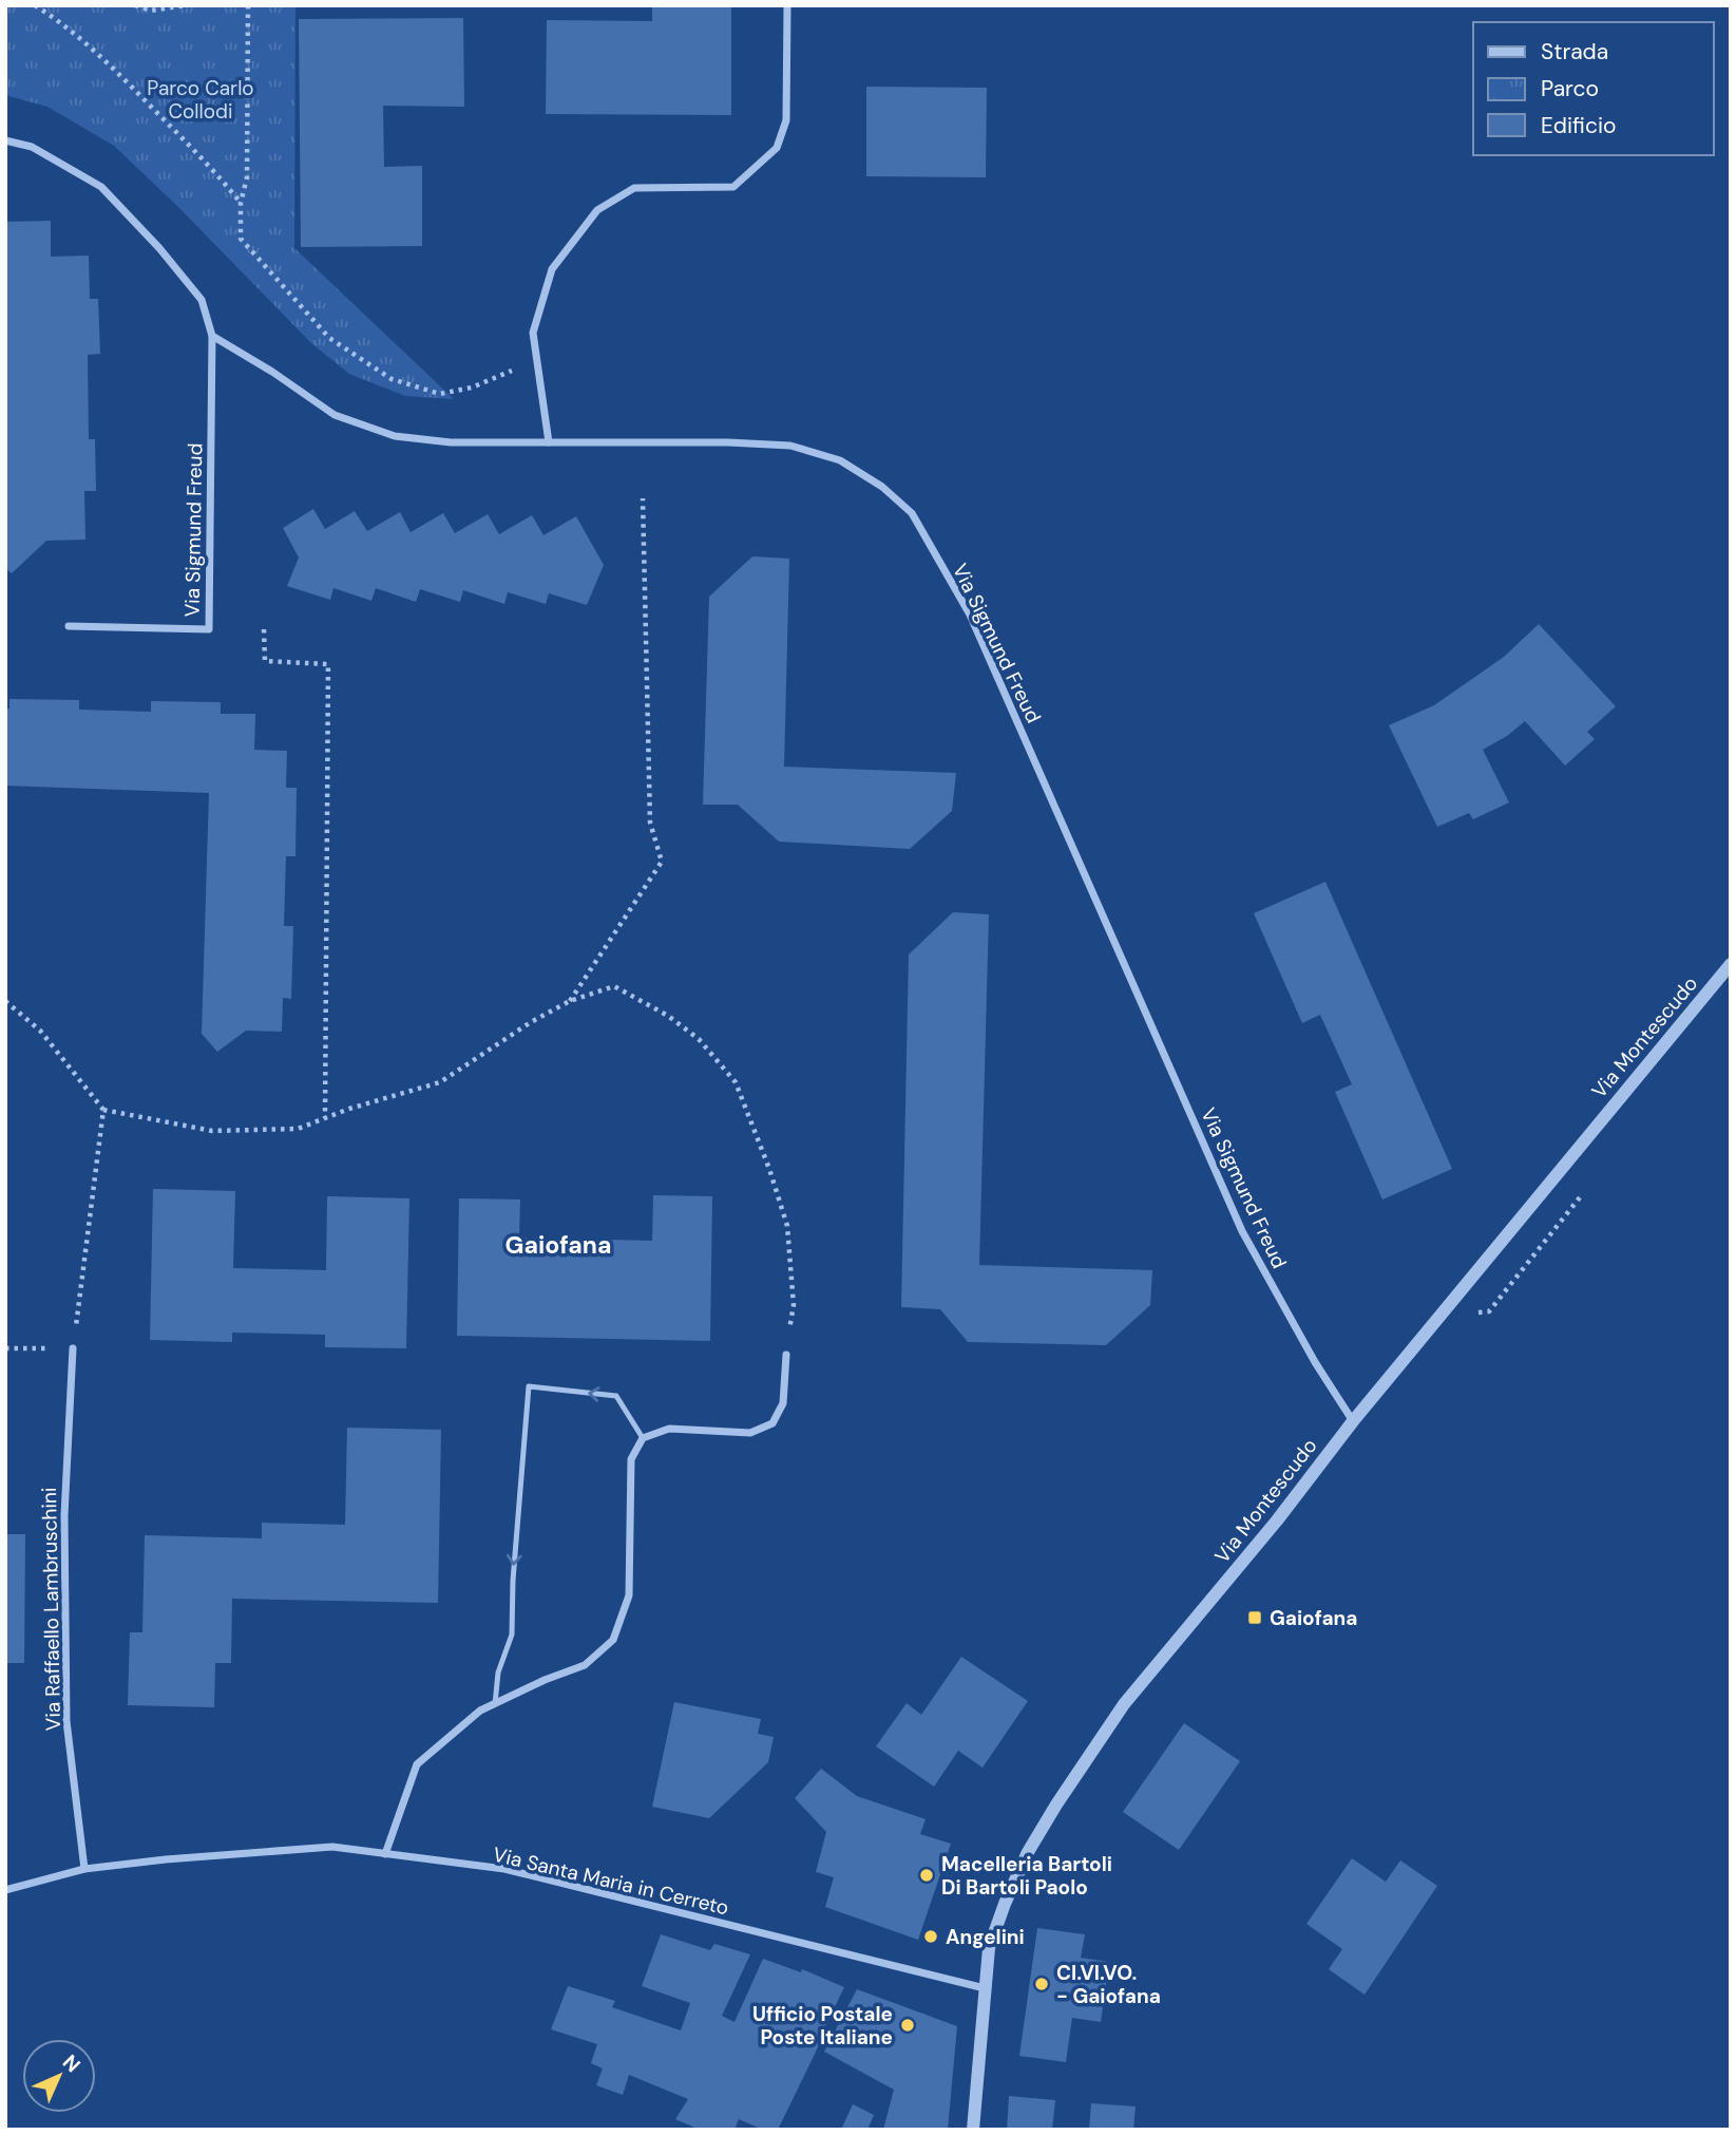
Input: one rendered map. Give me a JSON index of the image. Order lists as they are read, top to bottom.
{
  "streets": {
    "street": [
      "Via Sigmund Freud",
      "Via Montescudo",
      "Via Raffaello Lambruschini",
      "Via Santa Maria in Cerreto"
    ]
  },
  "crossings": [
    ["Via Sigmund Freud", "Via Montescudo"],
    ["Via Montescudo", "Via Santa Maria in Cerreto"],
    ["Via Raffaello Lambruschini", "Via Santa Maria in Cerreto"]
  ],
  "districts": ["Gaiofana"],
  "parks": ["Parco Carlo Collodi"],
  "places": {
    "transit": ["Gaiofana"],
    "other": [
      "Macelleria Bartoli Di Bartoli Paolo",
      "Angelini",
      "CI.VI.VO. - Gaiofana",
      "Ufficio Postale Poste Italiane"
    ]
  },
  "legend": ["Strada", "Parco", "Edificio"],
  "north": "top right"
}
